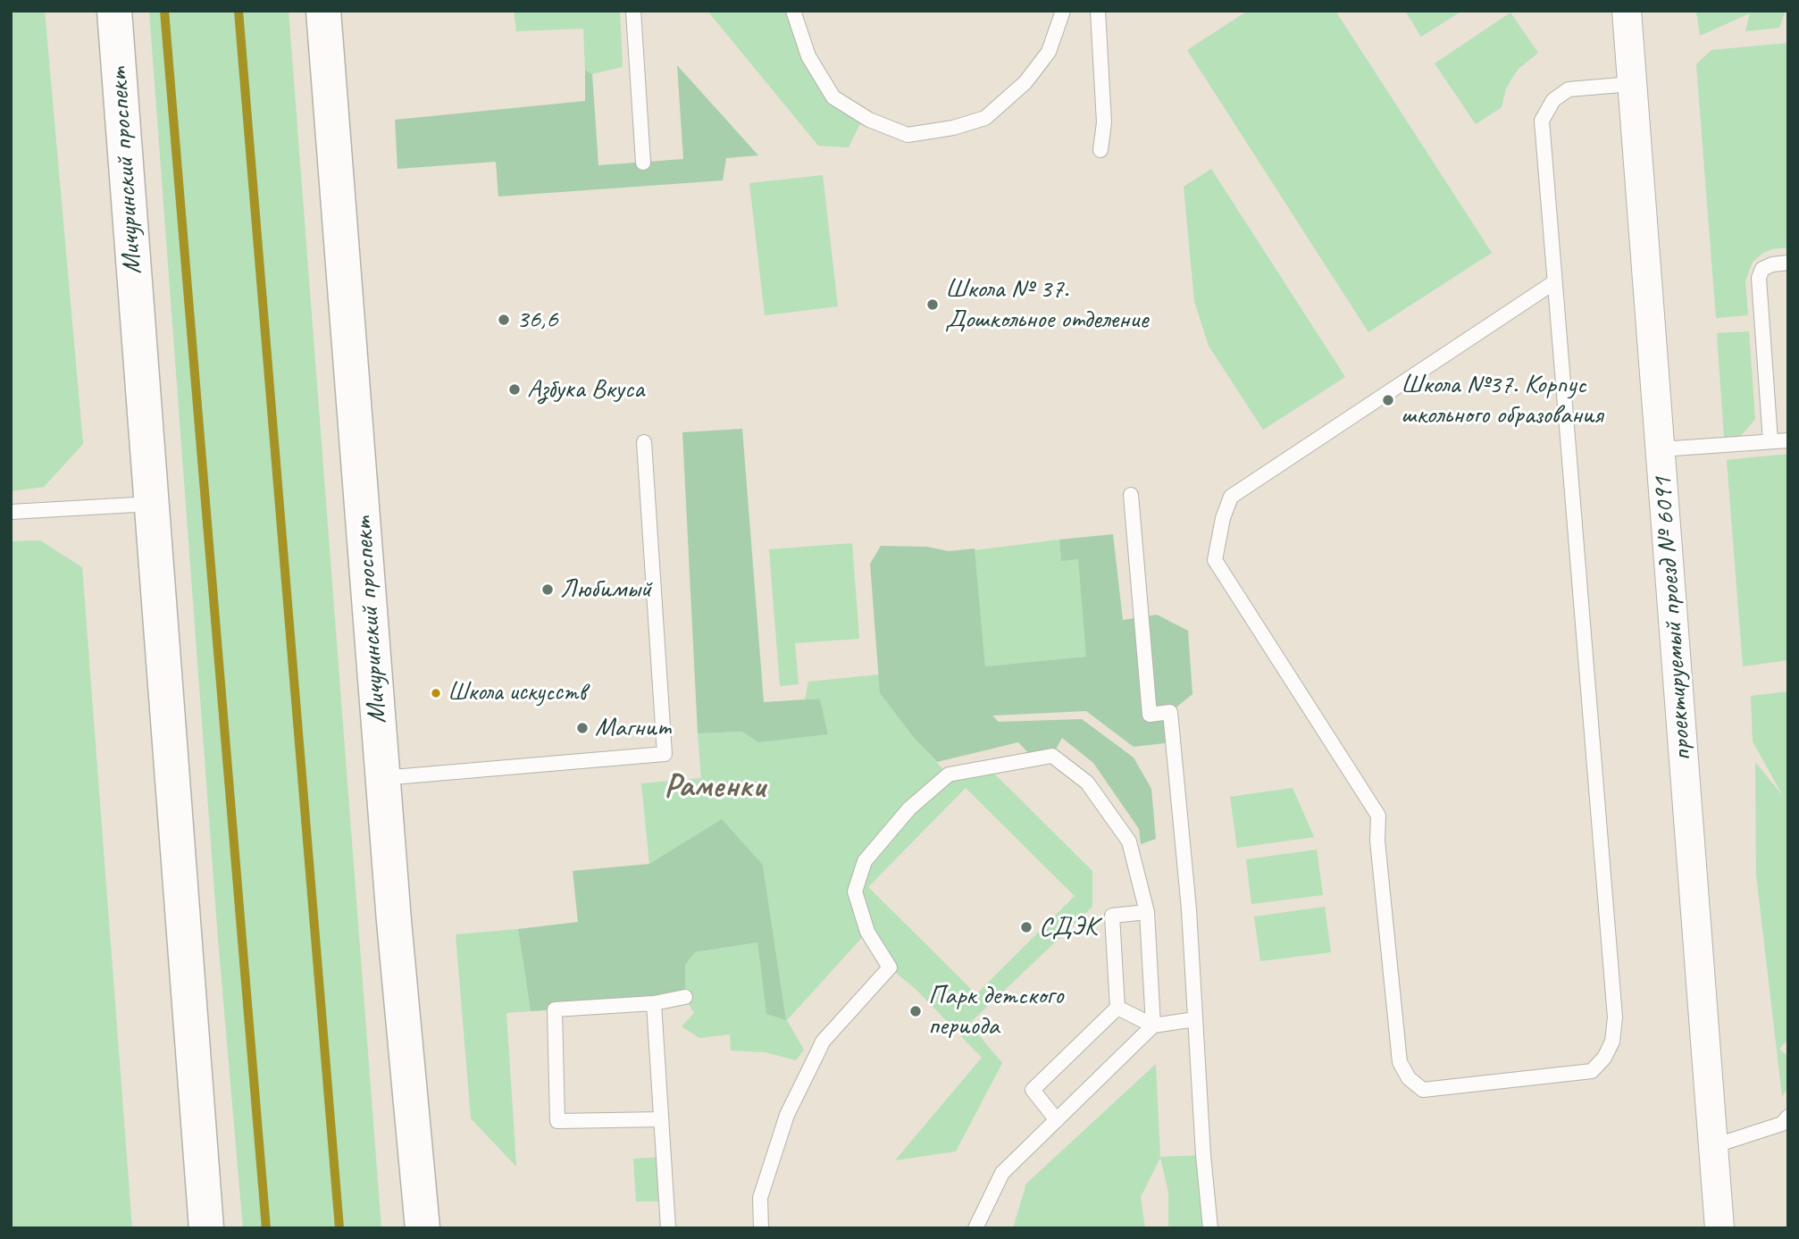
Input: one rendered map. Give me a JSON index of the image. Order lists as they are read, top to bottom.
{
  "streets": {
    "main road": ["Мичуринский проспект"],
    "street": ["проектируемый проезд № 6091"]
  },
  "districts": ["Раменки"],
  "places": [
    "Школа № 37. Дошкольное отделение",
    "36,6",
    "Азбука Вкуса",
    "Школа №37. Корпус школьного образования",
    "Любимый",
    "Школа искусств",
    "Магнит",
    "СДЭК",
    "Парк детского периода"
  ]
}
